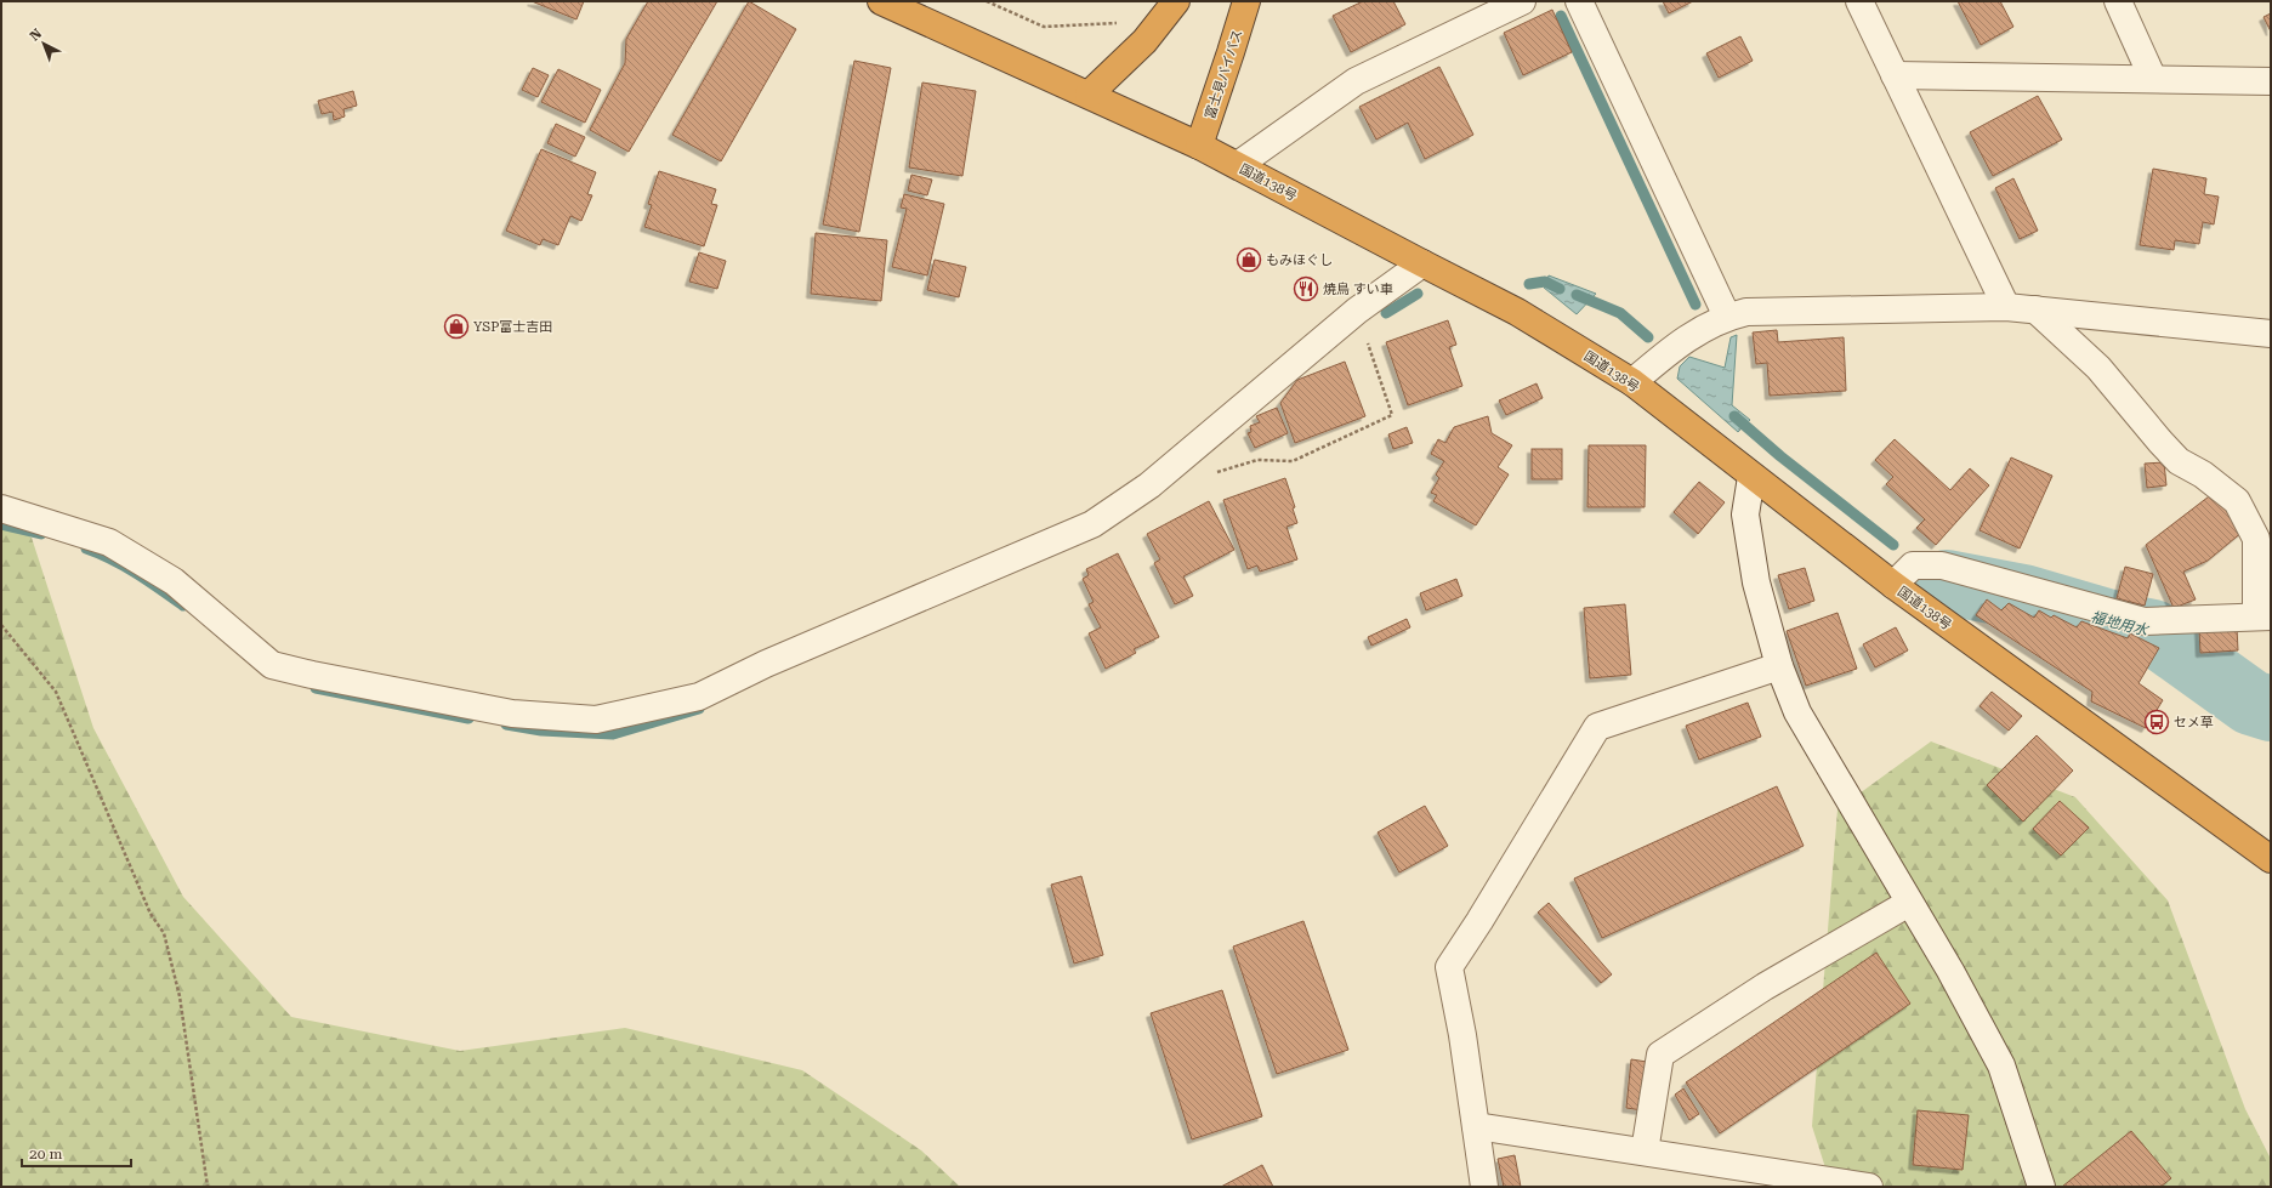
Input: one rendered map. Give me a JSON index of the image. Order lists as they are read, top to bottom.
{
  "streets": {
    "highway": ["富士見バイパス", "国道138号"]
  },
  "crossings": [
    ["富士見バイパス", "国道138号"]
  ],
  "water": ["福地用水"],
  "places": {
    "shop": ["もみほぐし", "YSP富士吉田"],
    "restaurant": ["焼鳥 すい車"],
    "bus stop": ["セメ草"]
  },
  "scale_bar": "20 m",
  "north": "top left"
}
